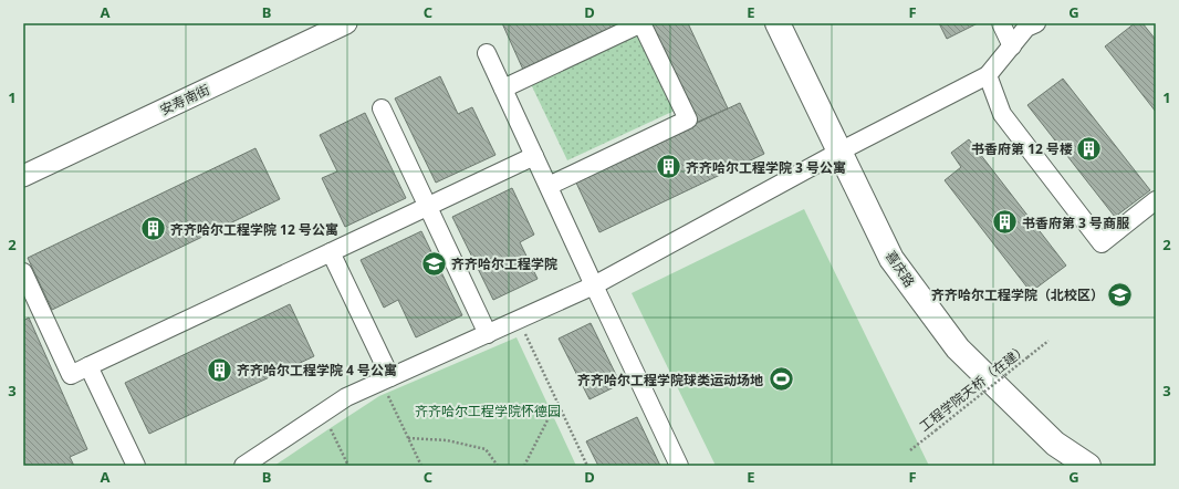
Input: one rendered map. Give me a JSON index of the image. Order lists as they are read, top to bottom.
{
  "streets": {
    "main road": ["喜庆路"],
    "street": ["安寿南街"],
    "path": ["工程学院天桥（在建）"]
  },
  "parks": ["齐齐哈尔工程学院怀德园"],
  "places": {
    "building": [
      "书香府第 12 号楼",
      "齐齐哈尔工程学院 3 号公寓",
      "书香府第 3 号商服",
      "齐齐哈尔工程学院 12 号公寓",
      "齐齐哈尔工程学院 4 号公寓"
    ],
    "school or university": ["齐齐哈尔工程学院", "齐齐哈尔工程学院（北校区）"],
    "sports": ["齐齐哈尔工程学院球类运动场地"]
  },
  "grid": {
    "columns": [
      "A",
      "B",
      "C",
      "D",
      "E",
      "F",
      "G"
    ],
    "rows": ["1", "2", "3"]
  }
}
